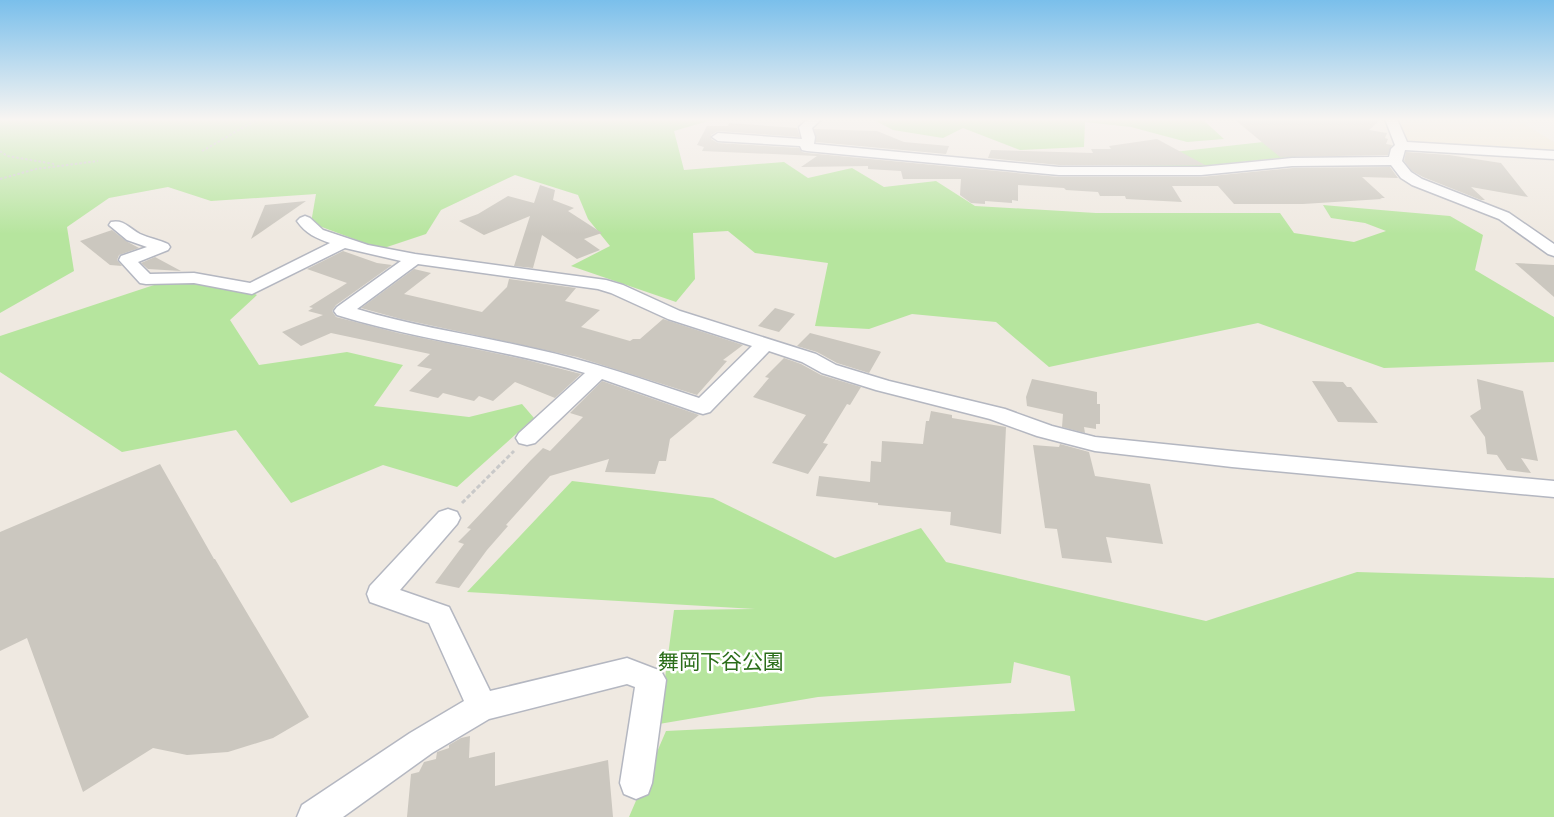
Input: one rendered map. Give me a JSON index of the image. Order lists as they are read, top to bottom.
{
  "parks": ["舞岡下谷公園"]
}
